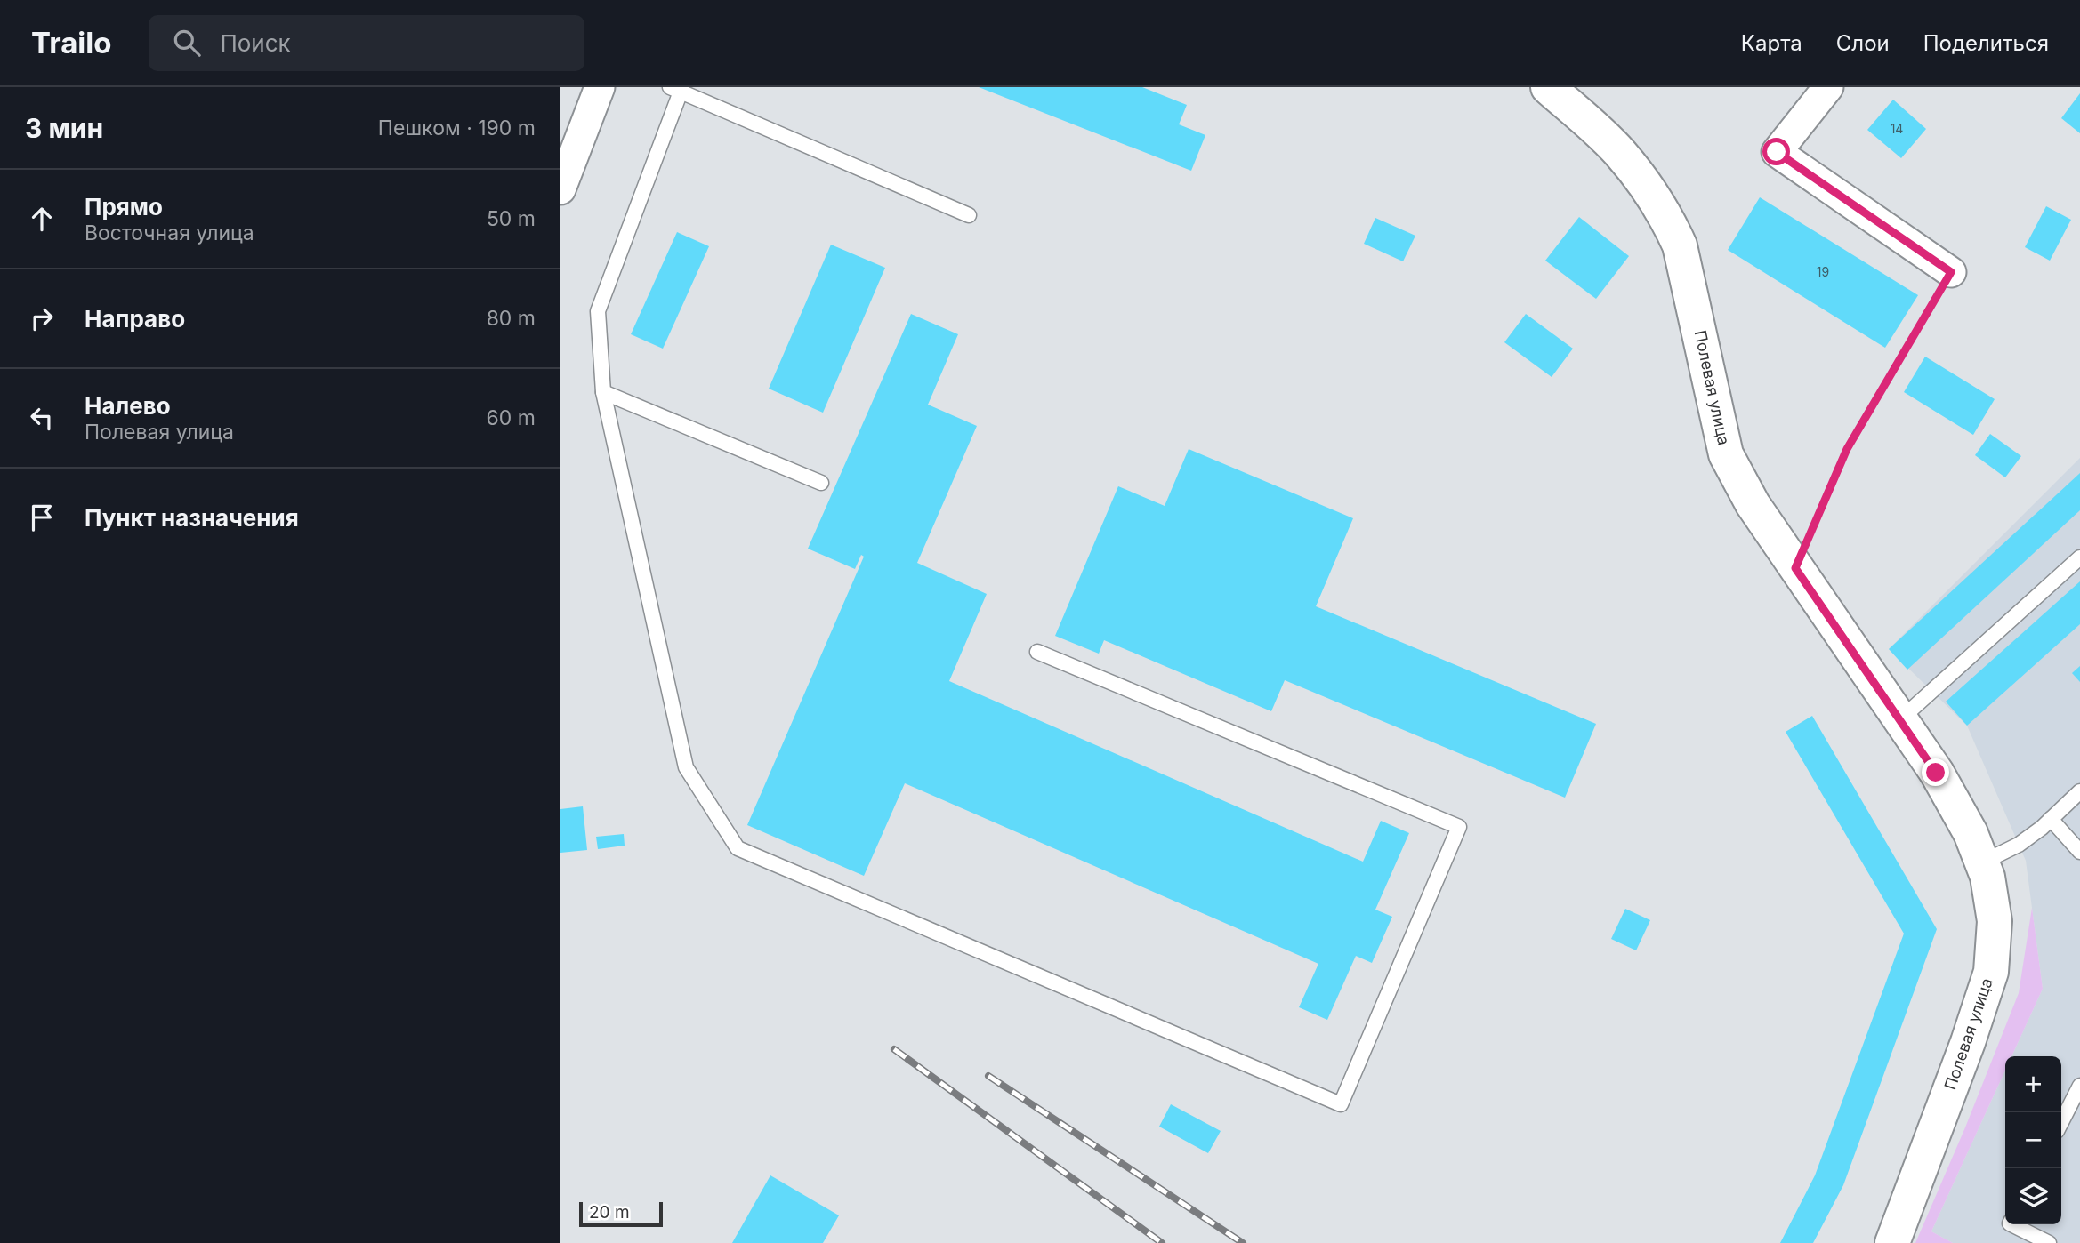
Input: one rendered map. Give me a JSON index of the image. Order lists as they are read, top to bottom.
{
  "streets": {
    "main road": ["Полевая улица"]
  },
  "house_numbers": ["14", "19"],
  "scale_bar": "20 m",
  "page": {
    "header": "Trailo",
    "search": "Поиск",
    "nav": ["Карта", "Слои", "Поделиться"],
    "heading": ["3 мин", "Пешком · 190 m"],
    "list": [
      ["Прямо", "Восточная улица", "50 m"],
      ["Направо", "80 m"],
      ["Налево", "Полевая улица", "60 m"],
      "Пункт назначения"
    ],
    "map_buttons": ["+", "−"],
    "scale": "20 m"
  }
}
